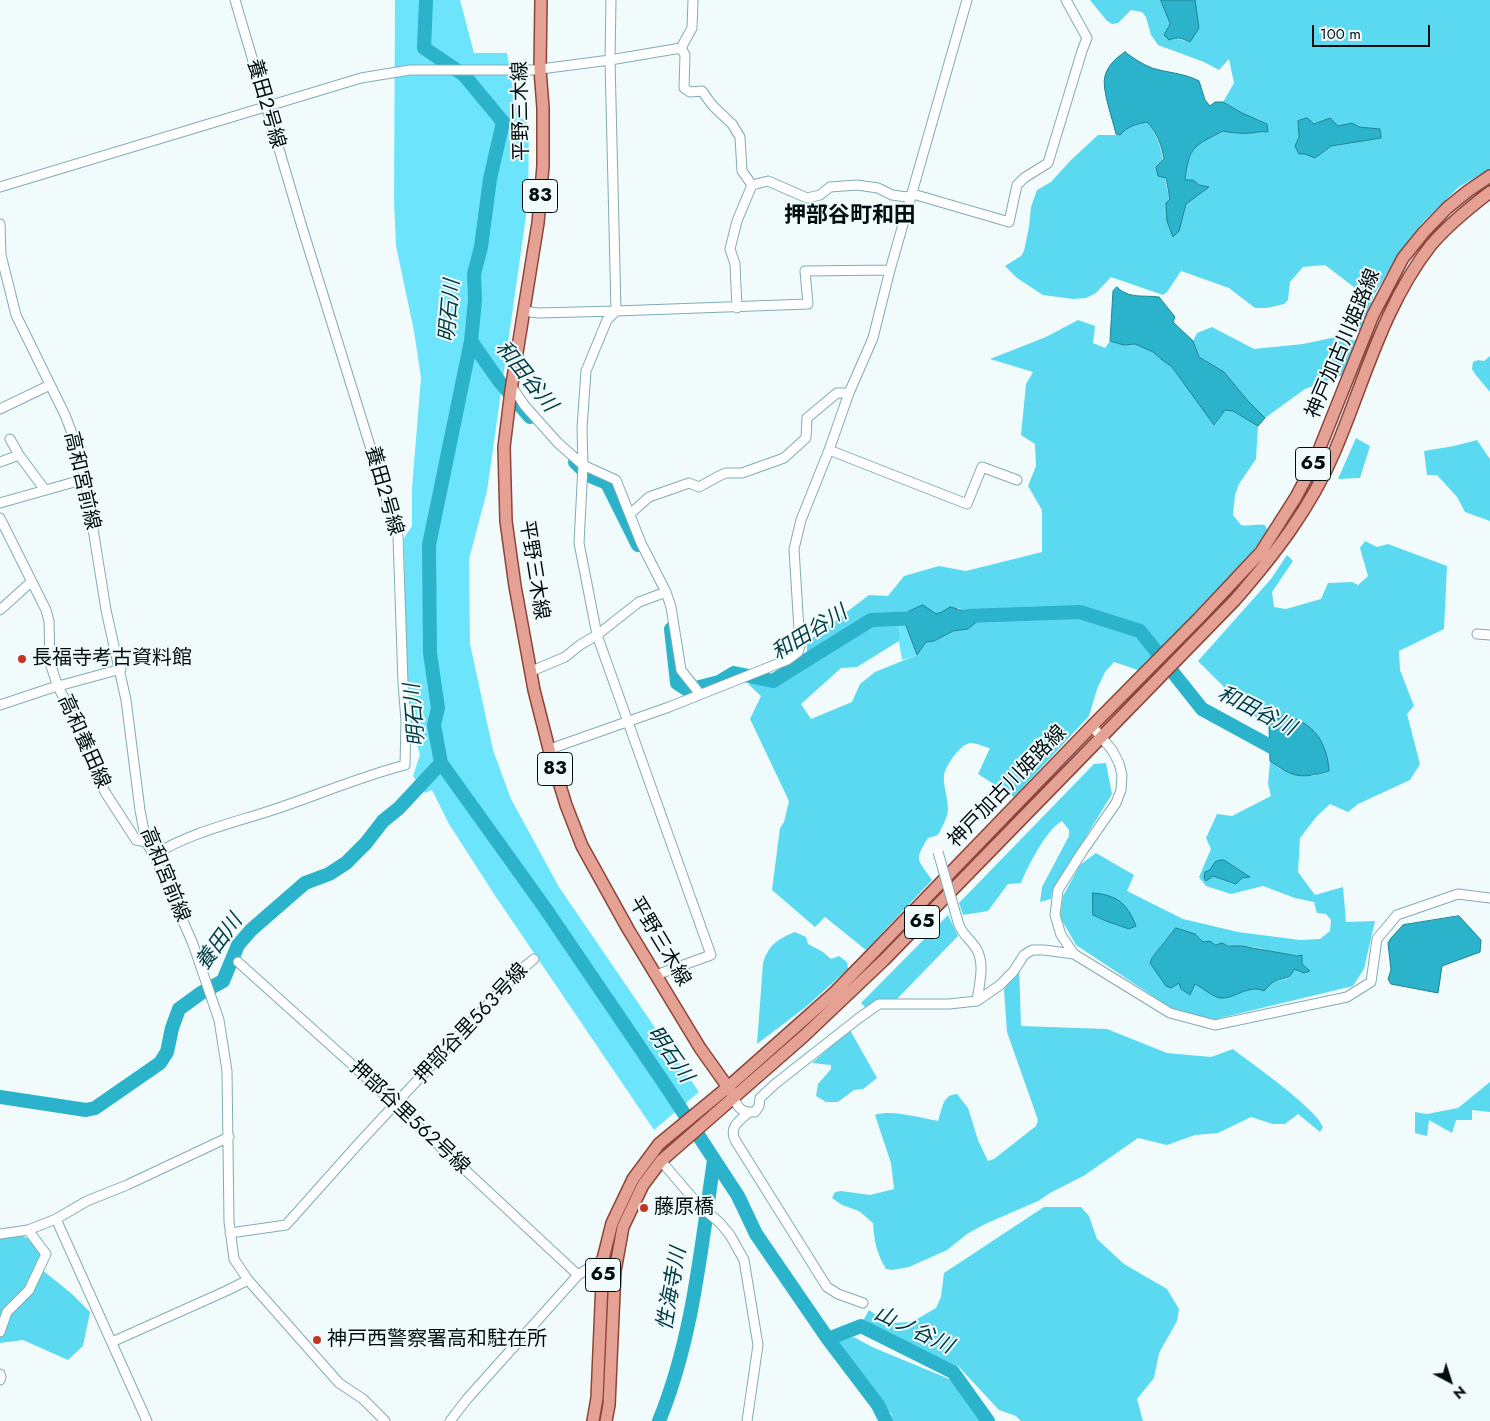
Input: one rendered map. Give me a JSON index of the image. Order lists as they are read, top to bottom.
{
  "streets": {
    "main road": [
      "平野三木線",
      "83",
      "神戸加古川姫路線",
      "65"
    ],
    "street": [
      "養田２号線",
      "高和宮前線",
      "高和養田線",
      "押部谷里５６３号線",
      "押部谷里５６２号線"
    ]
  },
  "crossings": [
    ["養田２号線", "高和宮前線"],
    ["平野三木線", "神戸加古川姫路線"],
    ["高和宮前線", "高和養田線"],
    ["高和宮前線", "押部谷里５６３号線"],
    ["押部谷里５６３号線", "押部谷里５６２号線"]
  ],
  "districts": ["押部谷町和田"],
  "water": [
    "明石川",
    "和田谷川",
    "養田川",
    "性海寺川",
    "山ノ谷川"
  ],
  "places": ["長福寺考古資料館", "藤原橋", "神戸西警察署高和駐在所"],
  "scale_bar": "100 m",
  "north": "bottom right"
}
